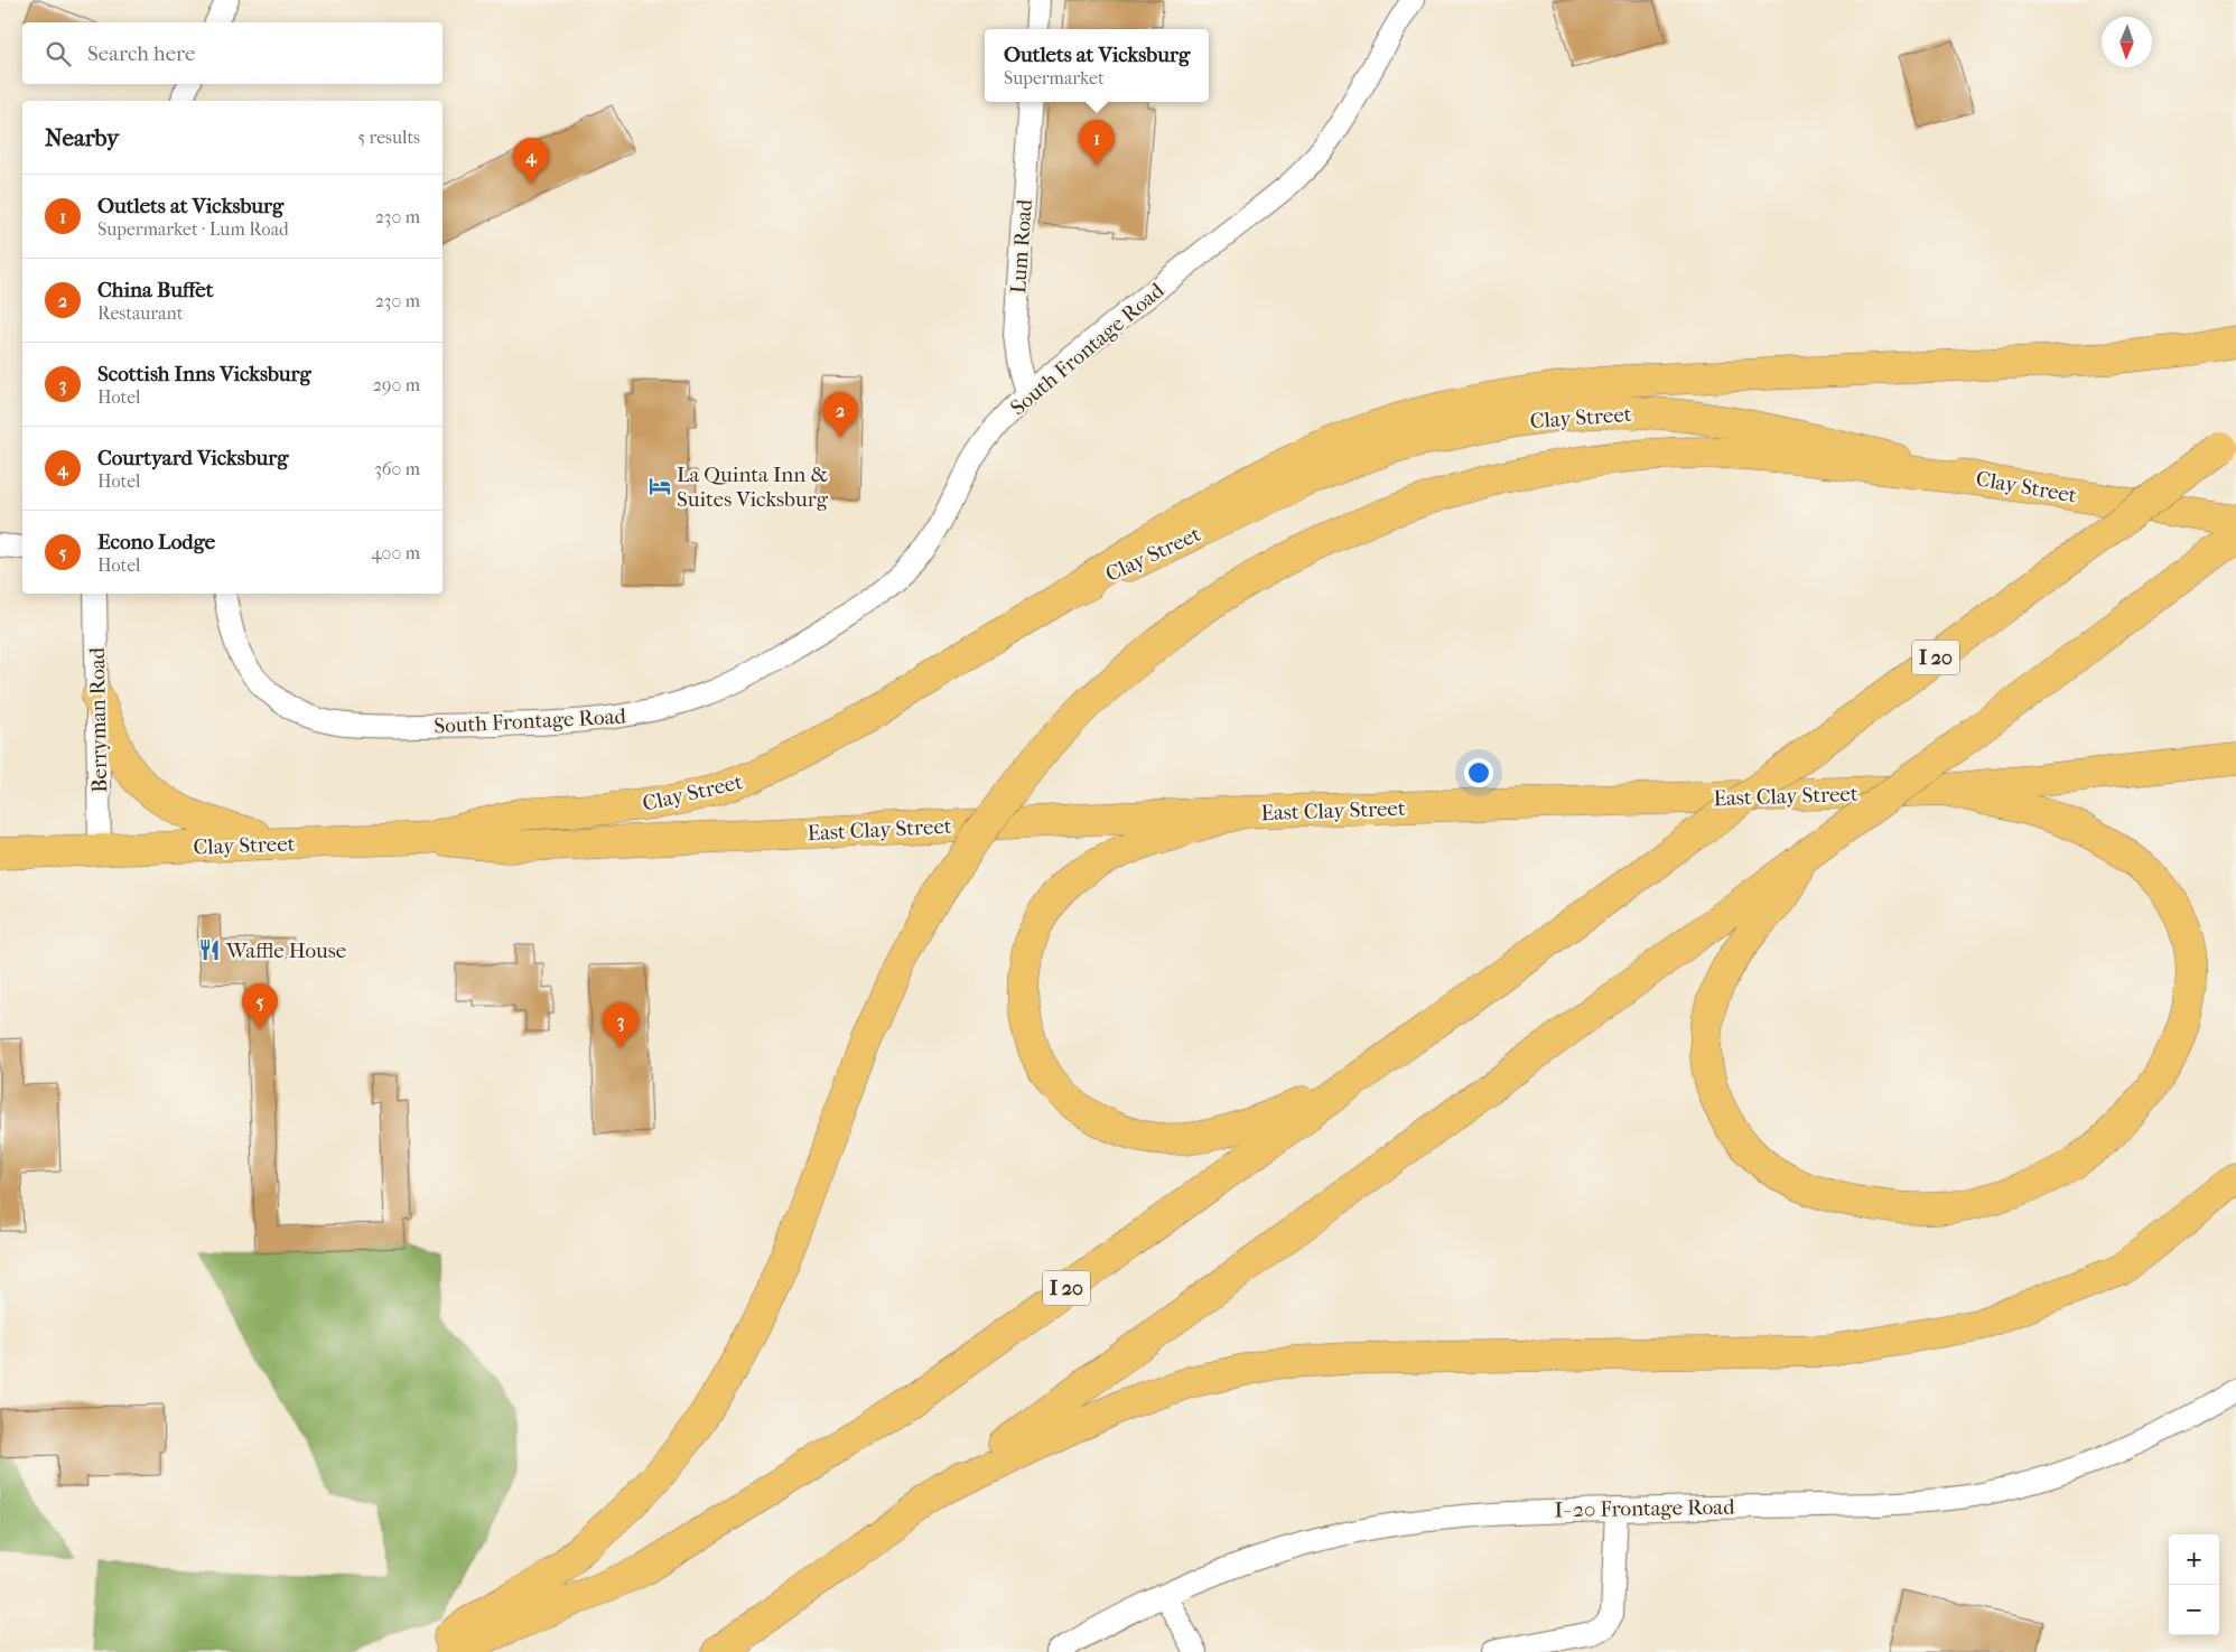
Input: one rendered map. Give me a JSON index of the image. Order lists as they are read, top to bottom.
{
  "streets": {
    "main road": ["Clay Street", "I 20", "East Clay Street"],
    "street": [
      "Lum Road",
      "South Frontage Road",
      "Berryman Road",
      "I- 20 Frontage Road"
    ]
  },
  "crossings": [
    ["Lum Road", "South Frontage Road"],
    ["Clay Street", "Berryman Road"],
    ["Clay Street", "East Clay Street"]
  ],
  "places": {
    "hotel": ["La Quinta Inn & Suites Vicksburg"],
    "restaurant": ["Waffle House"]
  },
  "north": "bottom",
  "page": {
    "search": "Search here",
    "popup": ["Outlets at Vicksburg", "Supermarket"],
    "heading": ["Nearby", "5 results"],
    "pins": [
      "1",
      "4",
      "2",
      "5",
      "3"
    ],
    "list": [
      {
        "mark": "1",
        "name": "Outlets at Vicksburg",
        "note": "Supermarket · Lum Road",
        "value": "230 m"
      },
      {
        "mark": "2",
        "name": "China Buffet",
        "note": "Restaurant",
        "value": "230 m"
      },
      {
        "mark": "3",
        "name": "Scottish Inns Vicksburg",
        "note": "Hotel",
        "value": "290 m"
      },
      {
        "mark": "4",
        "name": "Courtyard Vicksburg",
        "note": "Hotel",
        "value": "360 m"
      },
      {
        "mark": "5",
        "name": "Econo Lodge",
        "note": "Hotel",
        "value": "400 m"
      }
    ],
    "map_buttons": ["+", "−"]
  }
}
